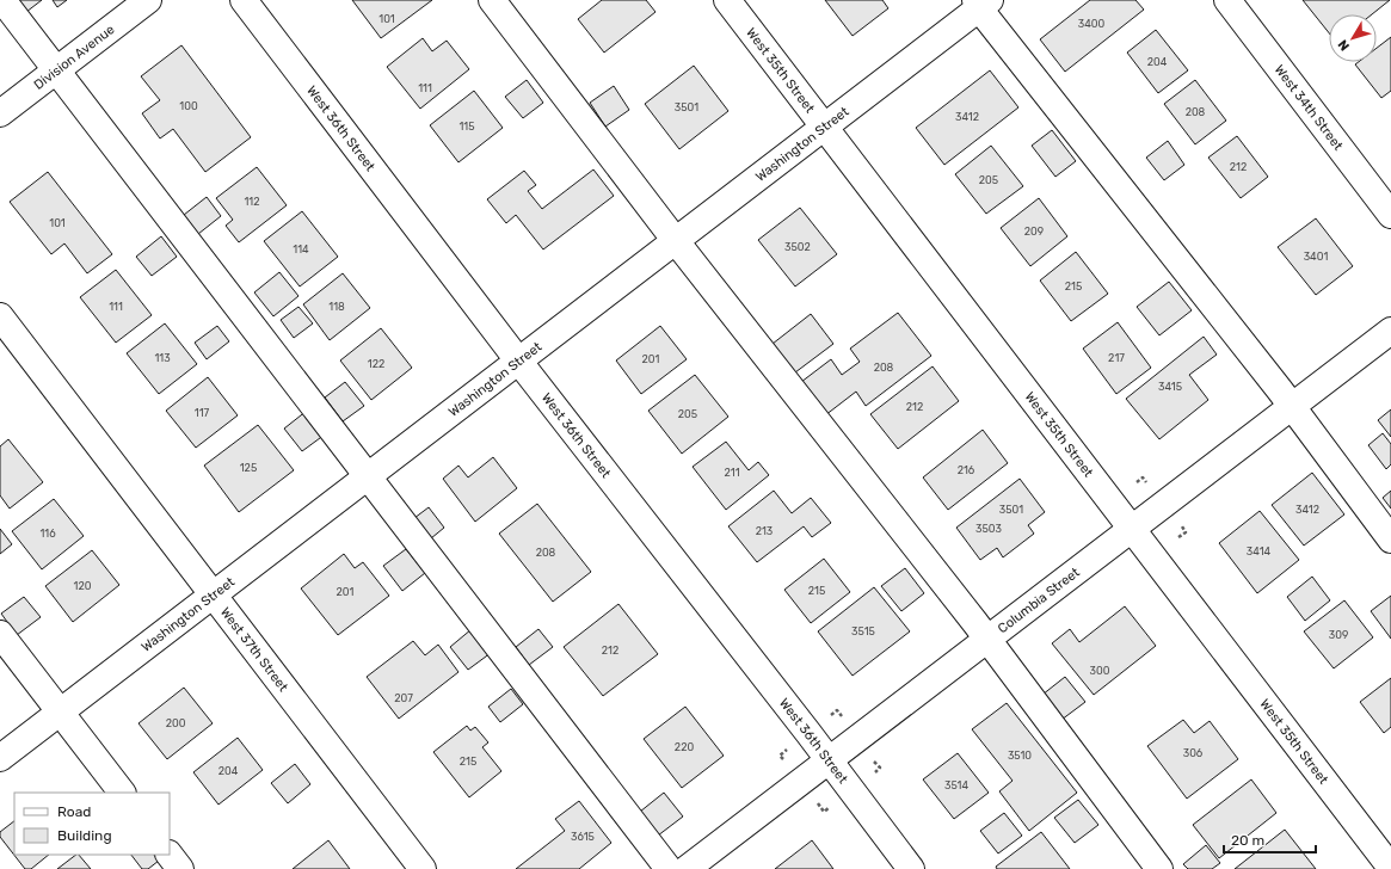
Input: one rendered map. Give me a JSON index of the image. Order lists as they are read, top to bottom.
{
  "streets": {
    "street": [
      "Division Avenue",
      "West 35th Street",
      "West 34th Street",
      "West 36th Street",
      "Washington Street",
      "Columbia Street",
      "West 37th Street"
    ]
  },
  "crossings": [
    ["West 35th Street", "Washington Street"],
    ["West 35th Street", "Columbia Street"],
    ["West 36th Street", "Washington Street"],
    ["West 36th Street", "Columbia Street"],
    ["Washington Street", "West 37th Street"]
  ],
  "house_numbers": [
    "101",
    "3400",
    "204",
    "111",
    "100",
    "3501",
    "208",
    "3412",
    "115",
    "212",
    "205",
    "112",
    "101",
    "209",
    "3502",
    "114",
    "3401",
    "215",
    "111",
    "118",
    "113",
    "217",
    "201",
    "122",
    "208",
    "3415",
    "212",
    "117",
    "205",
    "125",
    "216",
    "211",
    "3501",
    "3412",
    "3503",
    "213",
    "116",
    "3414",
    "208",
    "120",
    "215",
    "201",
    "3515",
    "309",
    "212",
    "300",
    "207",
    "200",
    "220",
    "306",
    "3510",
    "215",
    "204",
    "3514",
    "3615"
  ],
  "legend": ["Road", "Building"],
  "scale_bar": "20 m",
  "north": "bottom left"
}
